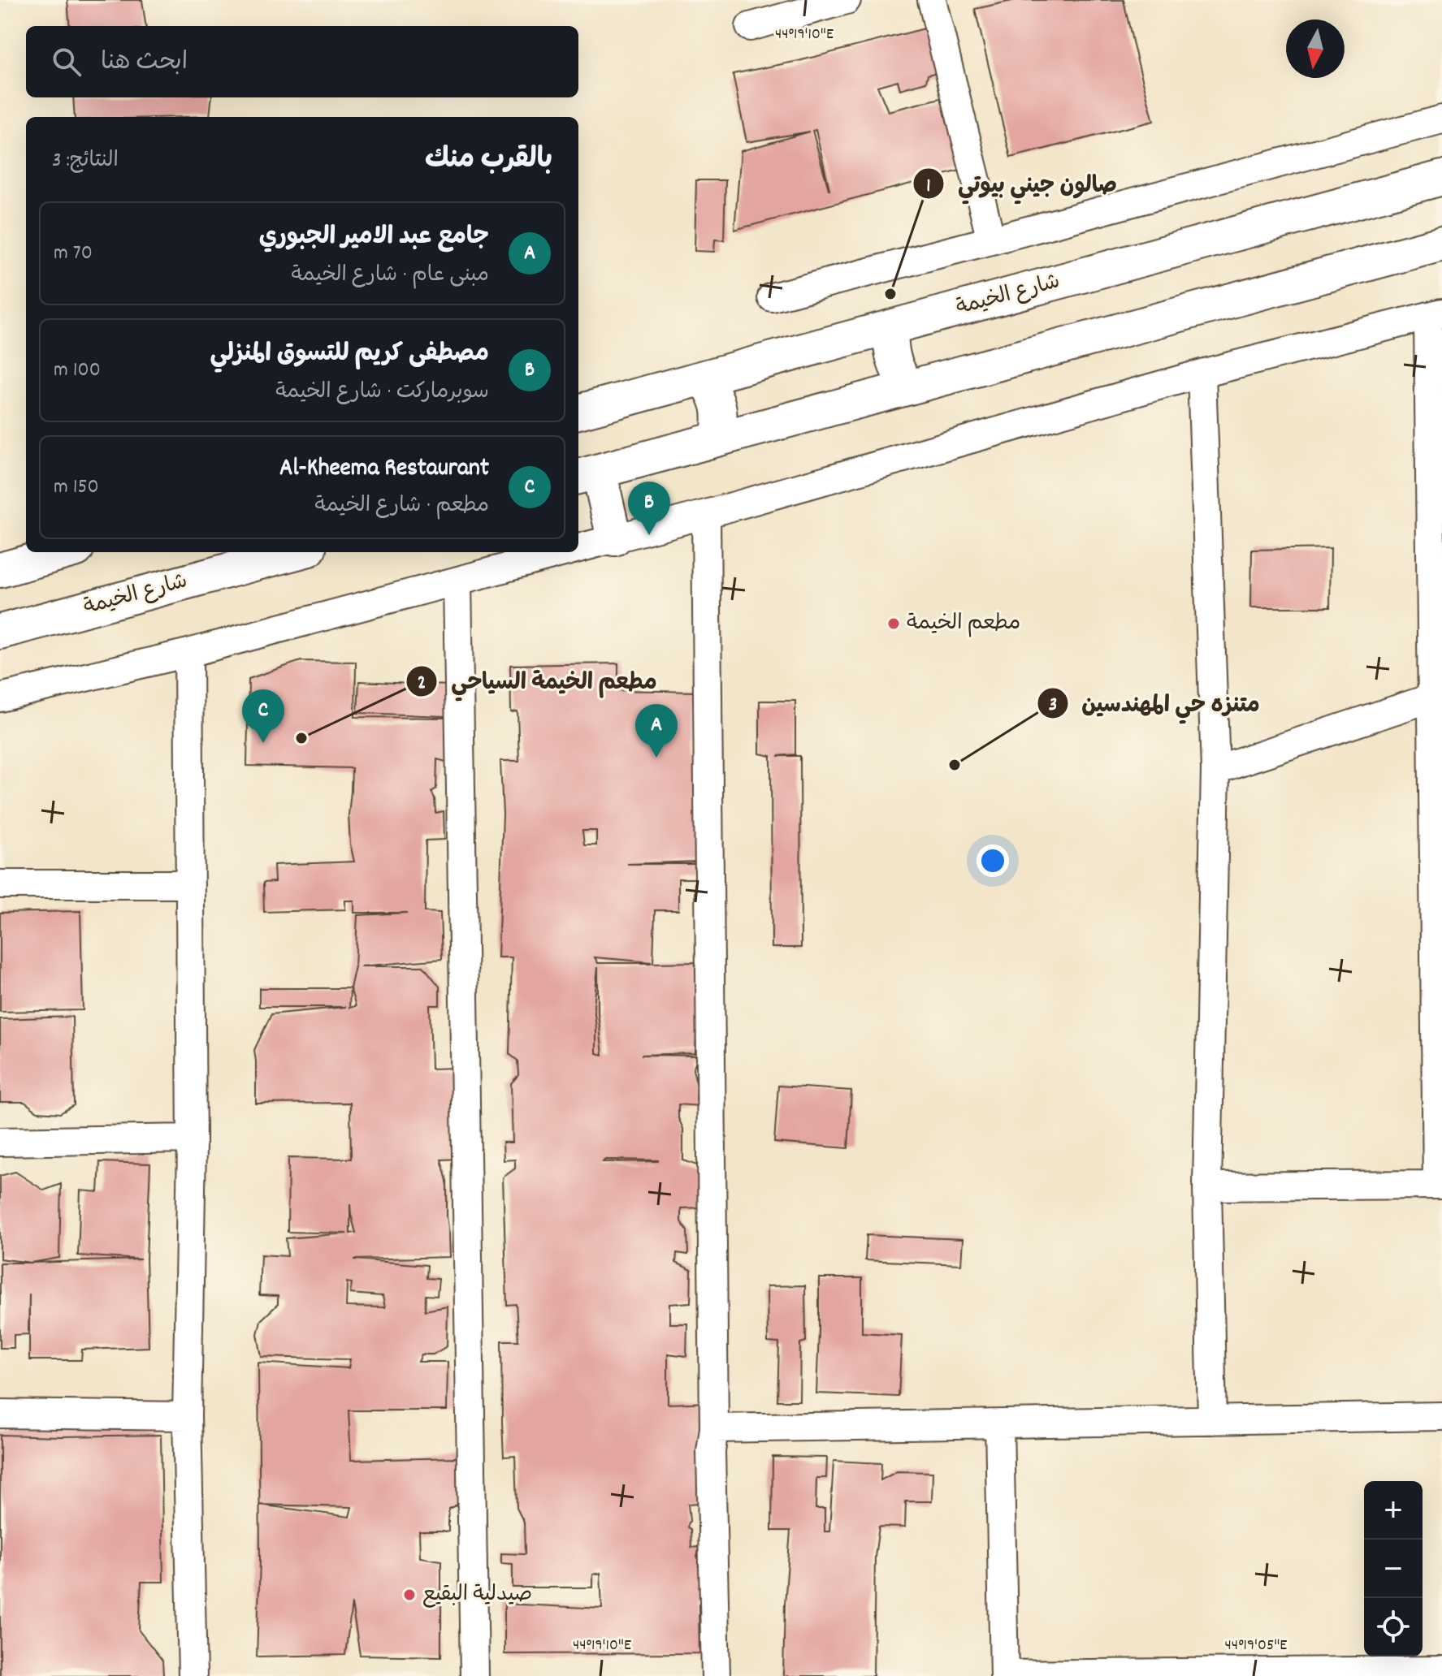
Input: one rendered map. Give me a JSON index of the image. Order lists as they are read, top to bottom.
{
  "streets": {
    "street": ["شارع الخيمة"]
  },
  "places": [
    "صالون جيني بيوتي",
    "مطعم الخيمة",
    "مطعم الخيمة السياحي",
    "متنزه حي المهندسين",
    "صيدلية البقيع"
  ],
  "north": "bottom",
  "page": {
    "search": "ابحث هنا",
    "heading": ["بالقرب منك", "النتائج: 3"],
    "list": [
      {
        "mark": "A",
        "name": "جامع عبد الامير الجبوري",
        "note": "مبنى عام · شارع الخيمة",
        "value": "70 m"
      },
      {
        "mark": "B",
        "name": "مصطفى كريم للتسوق المنزلي",
        "note": "سوبرماركت · شارع الخيمة",
        "value": "100 m"
      },
      {
        "mark": "C",
        "name": "Al-Kheema Restaurant",
        "note": "مطعم · شارع الخيمة",
        "value": "150 m"
      }
    ],
    "pins": ["B", "C", "A"],
    "map_buttons": ["+", "−"]
  },
  "coordinates": ["44°19'10\"E", "44°19'05\"E"]
}
